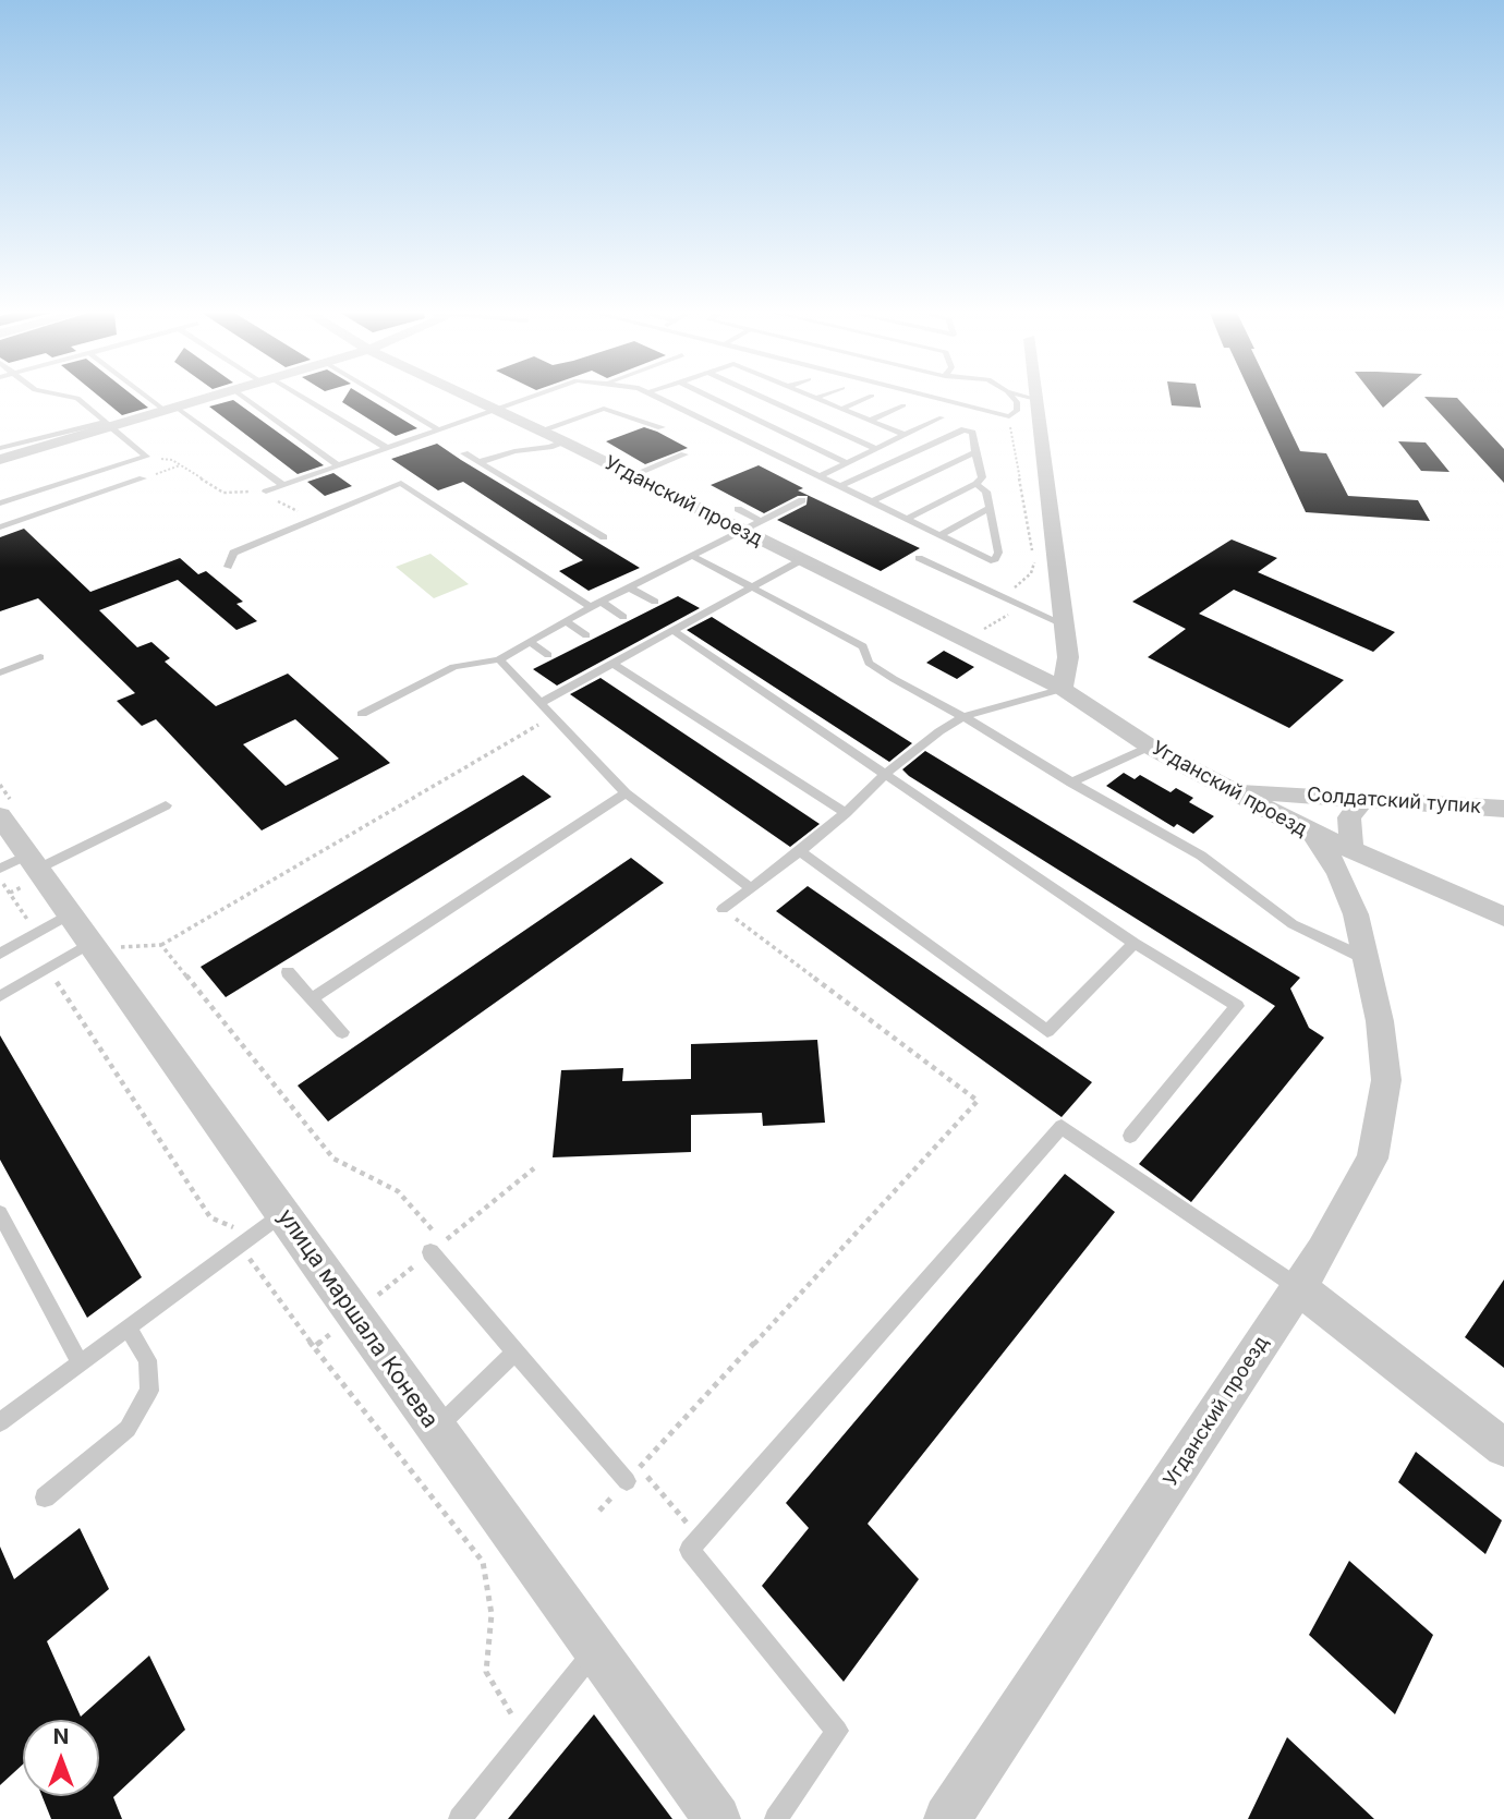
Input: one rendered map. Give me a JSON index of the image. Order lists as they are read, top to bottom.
{
  "streets": {
    "street": ["Угданский проезд", "Солдатский тупик", "улица маршала Конева"]
  },
  "crossings": [
    ["Угданский проезд", "Солдатский тупик"]
  ],
  "north": "top"
}
